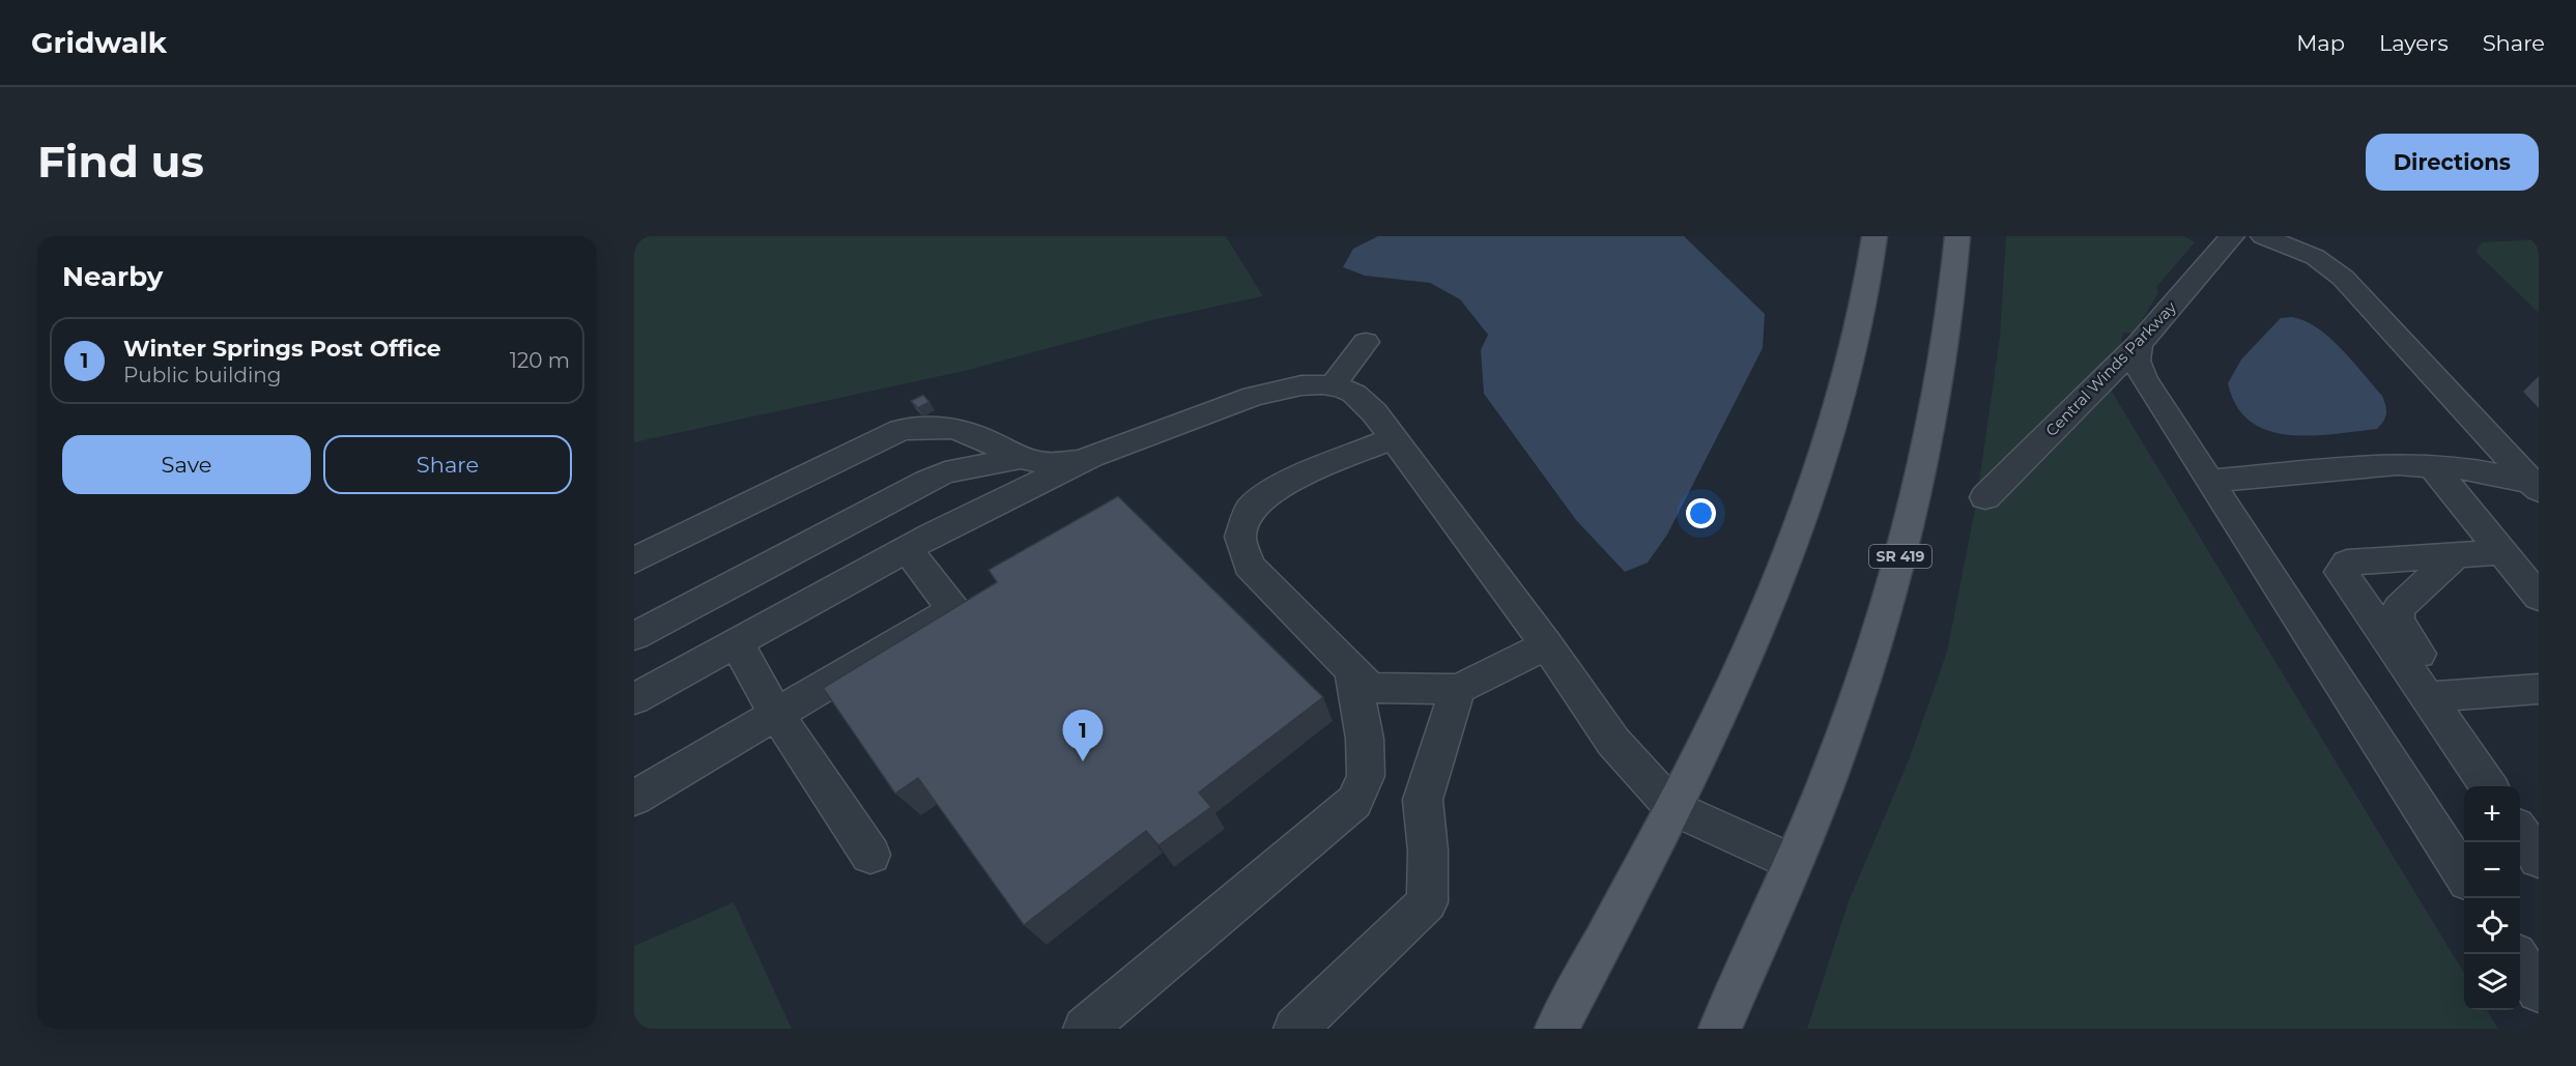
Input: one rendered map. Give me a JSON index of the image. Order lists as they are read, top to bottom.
{
  "streets": {
    "main road": ["SR 419"],
    "street": ["Central Winds Parkway"]
  },
  "page": {
    "header": "Gridwalk",
    "nav": ["Map", "Layers", "Share"],
    "buttons": [
      "Directions",
      ["Save", "Share"]
    ],
    "title": "Find us",
    "heading": "Nearby",
    "list": [
      {
        "mark": "1",
        "name": "Winter Springs Post Office",
        "note": "Public building",
        "value": "120 m"
      }
    ],
    "pins": "1",
    "map_buttons": ["+", "−"]
  }
}
